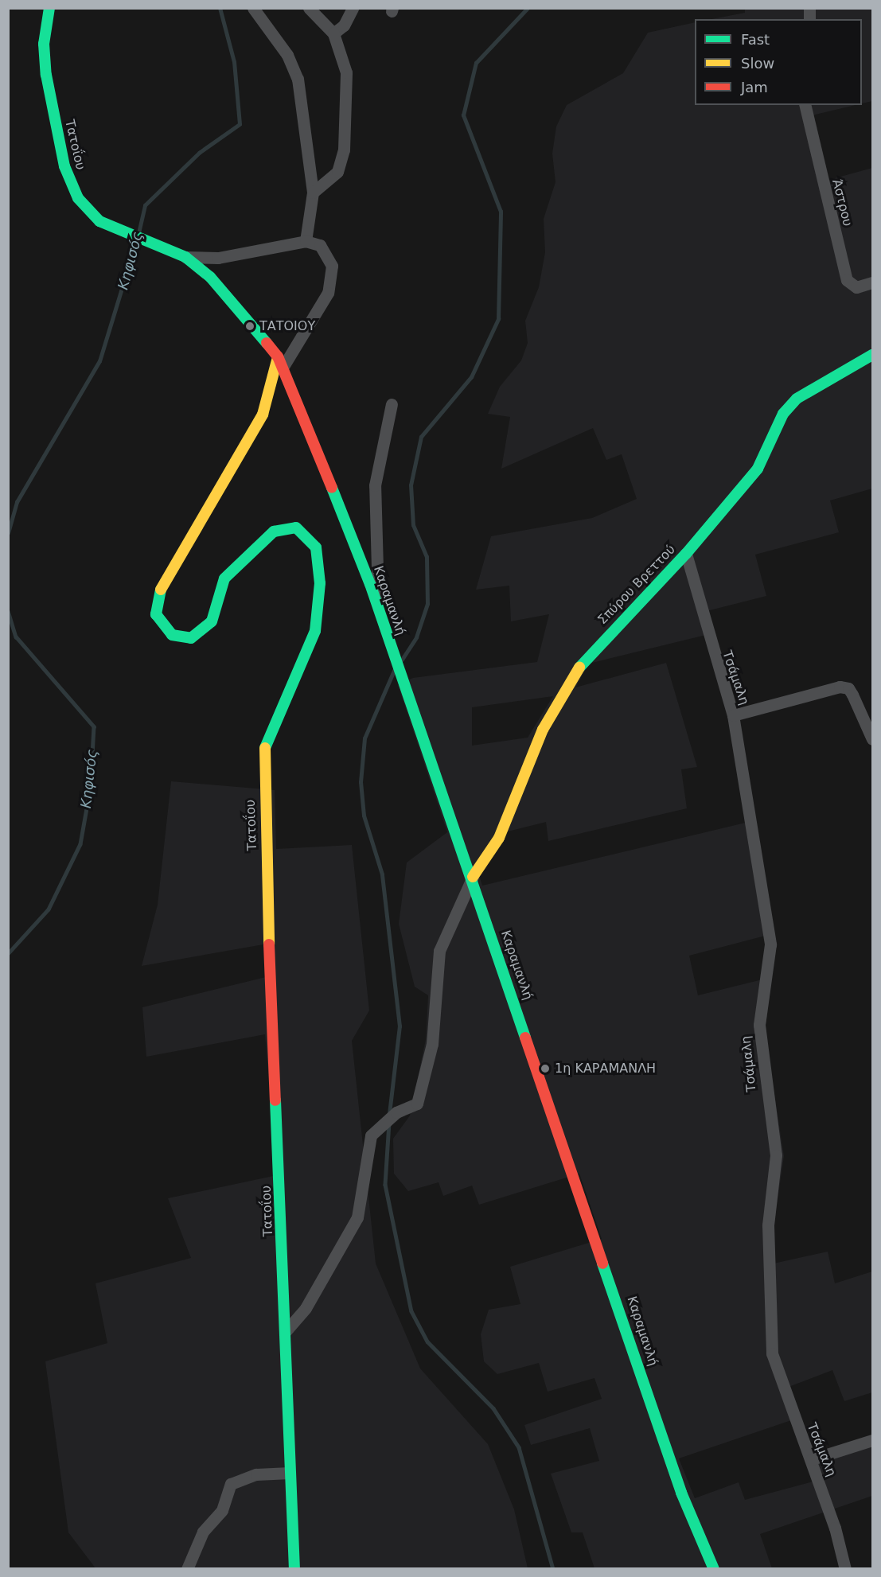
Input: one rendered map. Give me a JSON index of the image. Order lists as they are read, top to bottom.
{
  "streets": {
    "street": [
      "Τατοΐου",
      "Άστρου",
      "Σπύρου Βρεττού",
      "Καραμανλή",
      "Τσάμαλη"
    ]
  },
  "crossings": [
    ["Τατοΐου", "Καραμανλή"],
    ["Σπύρου Βρεττού", "Καραμανλή"],
    ["Σπύρου Βρεττού", "Τσάμαλη"]
  ],
  "water": ["Κηφισός"],
  "places": ["ΤΑΤΟΙΟΥ", "1η ΚΑΡΑΜΑΝΛΗ"],
  "legend": ["Fast", "Slow", "Jam"]
}
